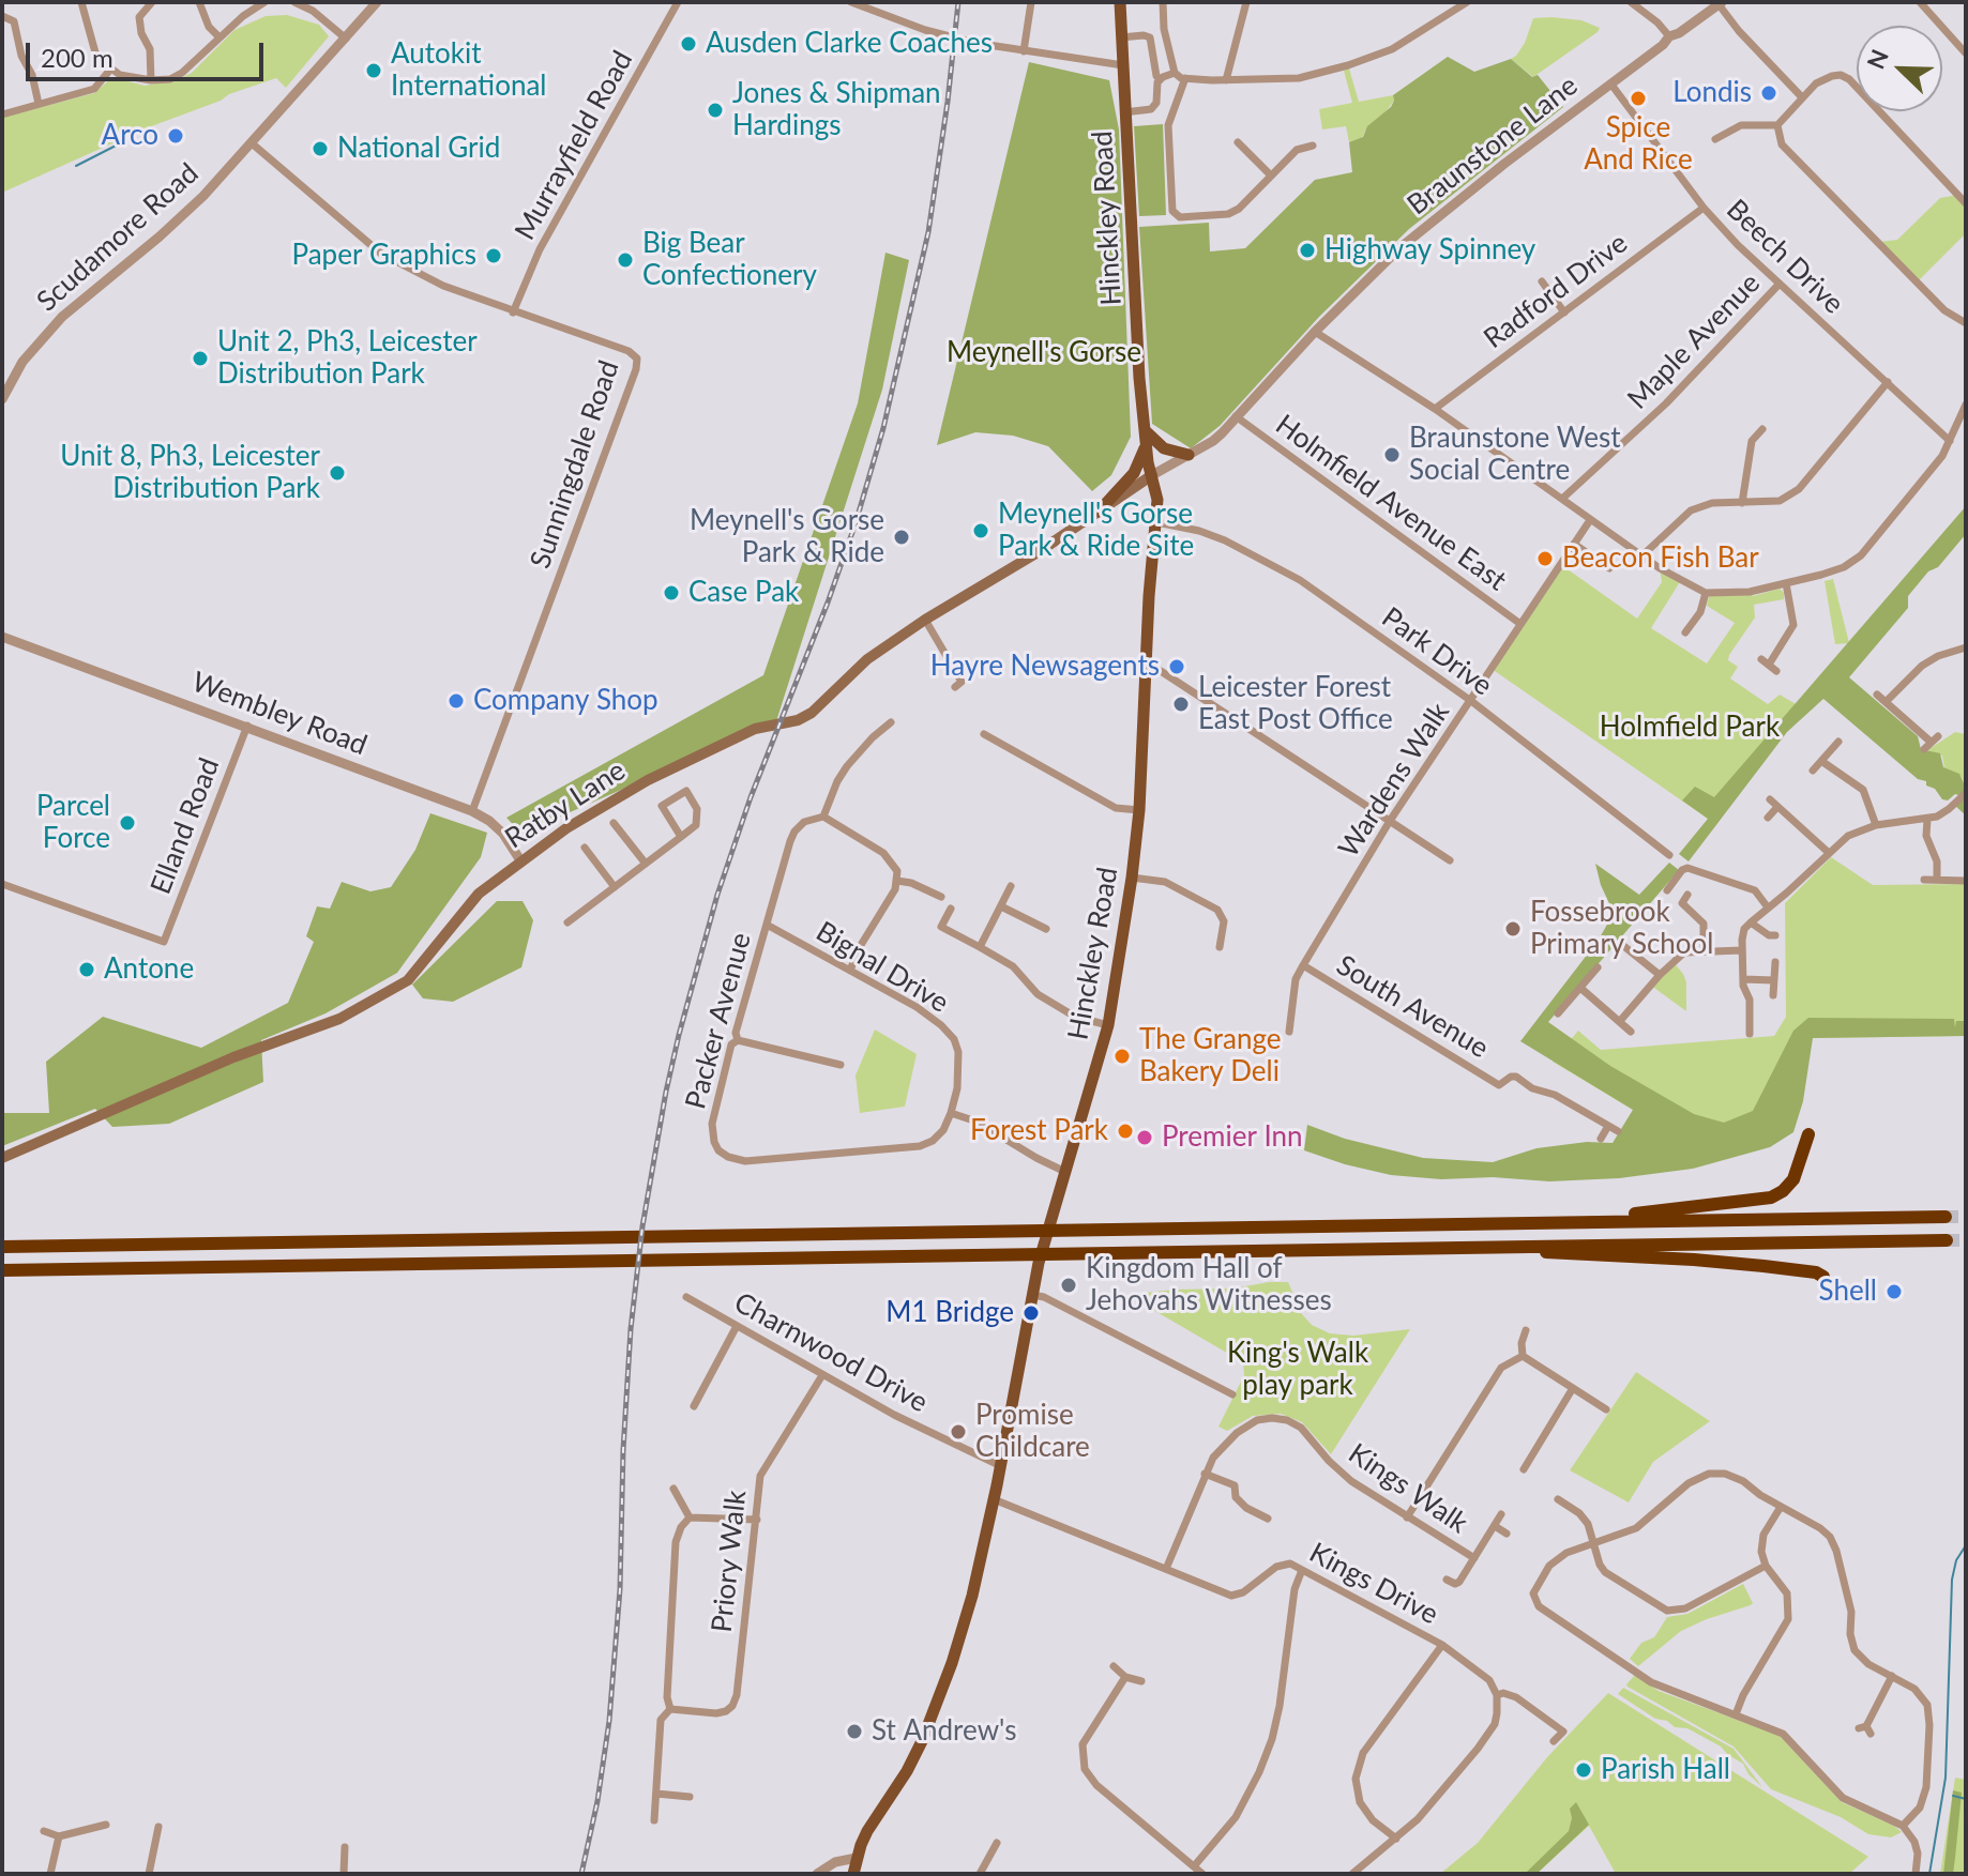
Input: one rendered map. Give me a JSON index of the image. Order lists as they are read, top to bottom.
{
  "streets": {
    "main road": ["Hinckley Road", "Ratby Lane"],
    "street": [
      "Murrayfield Road",
      "Braunstone Lane",
      "Scudamore Road",
      "Beech Drive",
      "Radford Drive",
      "Maple Avenue",
      "Sunningdale Road",
      "Holmfield Avenue East",
      "Park Drive",
      "Wembley Road",
      "Wardens Walk",
      "Elland Road",
      "Bignal Drive",
      "South Avenue",
      "Packer Avenue",
      "Charnwood Drive",
      "Kings Walk",
      "Priory Walk",
      "Kings Drive"
    ]
  },
  "crossings": [
    ["Murrayfield Road", "Sunningdale Road"],
    ["Braunstone Lane", "Hinckley Road"],
    ["Braunstone Lane", "Beech Drive"],
    ["Braunstone Lane", "Holmfield Avenue East"],
    ["Braunstone Lane", "Ratby Lane"],
    ["Hinckley Road", "Park Drive"],
    ["Hinckley Road", "Ratby Lane"],
    ["Hinckley Road", "Charnwood Drive"],
    ["Hinckley Road", "Kings Drive"],
    ["Scudamore Road", "Sunningdale Road"],
    ["Beech Drive", "Radford Drive"],
    ["Beech Drive", "Maple Avenue"],
    ["Sunningdale Road", "Wembley Road"],
    ["Holmfield Avenue East", "Wardens Walk"],
    ["Park Drive", "Wardens Walk"],
    ["Wembley Road", "Ratby Lane"],
    ["Wembley Road", "Elland Road"],
    ["Wardens Walk", "South Avenue"],
    ["Bignal Drive", "Packer Avenue"],
    ["Charnwood Drive", "Priory Walk"],
    ["Kings Walk", "Kings Drive"]
  ],
  "parks": ["Meynell's Gorse", "Holmfield Park", "King's Walk play park"],
  "places": [
    "Ausden Clarke Coaches",
    "Autokit International",
    "Londis",
    "Spice And Rice",
    "Jones & Shipman Hardings",
    "Arco",
    "National Grid",
    "Highway Spinney",
    "Paper Graphics",
    "Big Bear Confectionery",
    "Unit 2, Ph3, Leicester Distribution Park",
    "Braunstone West Social Centre",
    "Unit 8, Ph3, Leicester Distribution Park",
    "Meynell's Gorse Park & Ride Site",
    "Meynell's Gorse Park & Ride",
    "Beacon Fish Bar",
    "Case Pak",
    "Hayre Newsagents",
    "Company Shop",
    "Leicester Forest East Post Office",
    "Parcel Force",
    "Fossebrook Primary School",
    "Antone",
    "The Grange Bakery Deli",
    "Forest Park",
    "Premier Inn",
    "Kingdom Hall of Jehovahs Witnesses",
    "Shell",
    "M1 Bridge",
    "Promise Childcare",
    "St Andrew's",
    "Parish Hall"
  ],
  "scale_bar": "200 m",
  "north": "top left"
}
